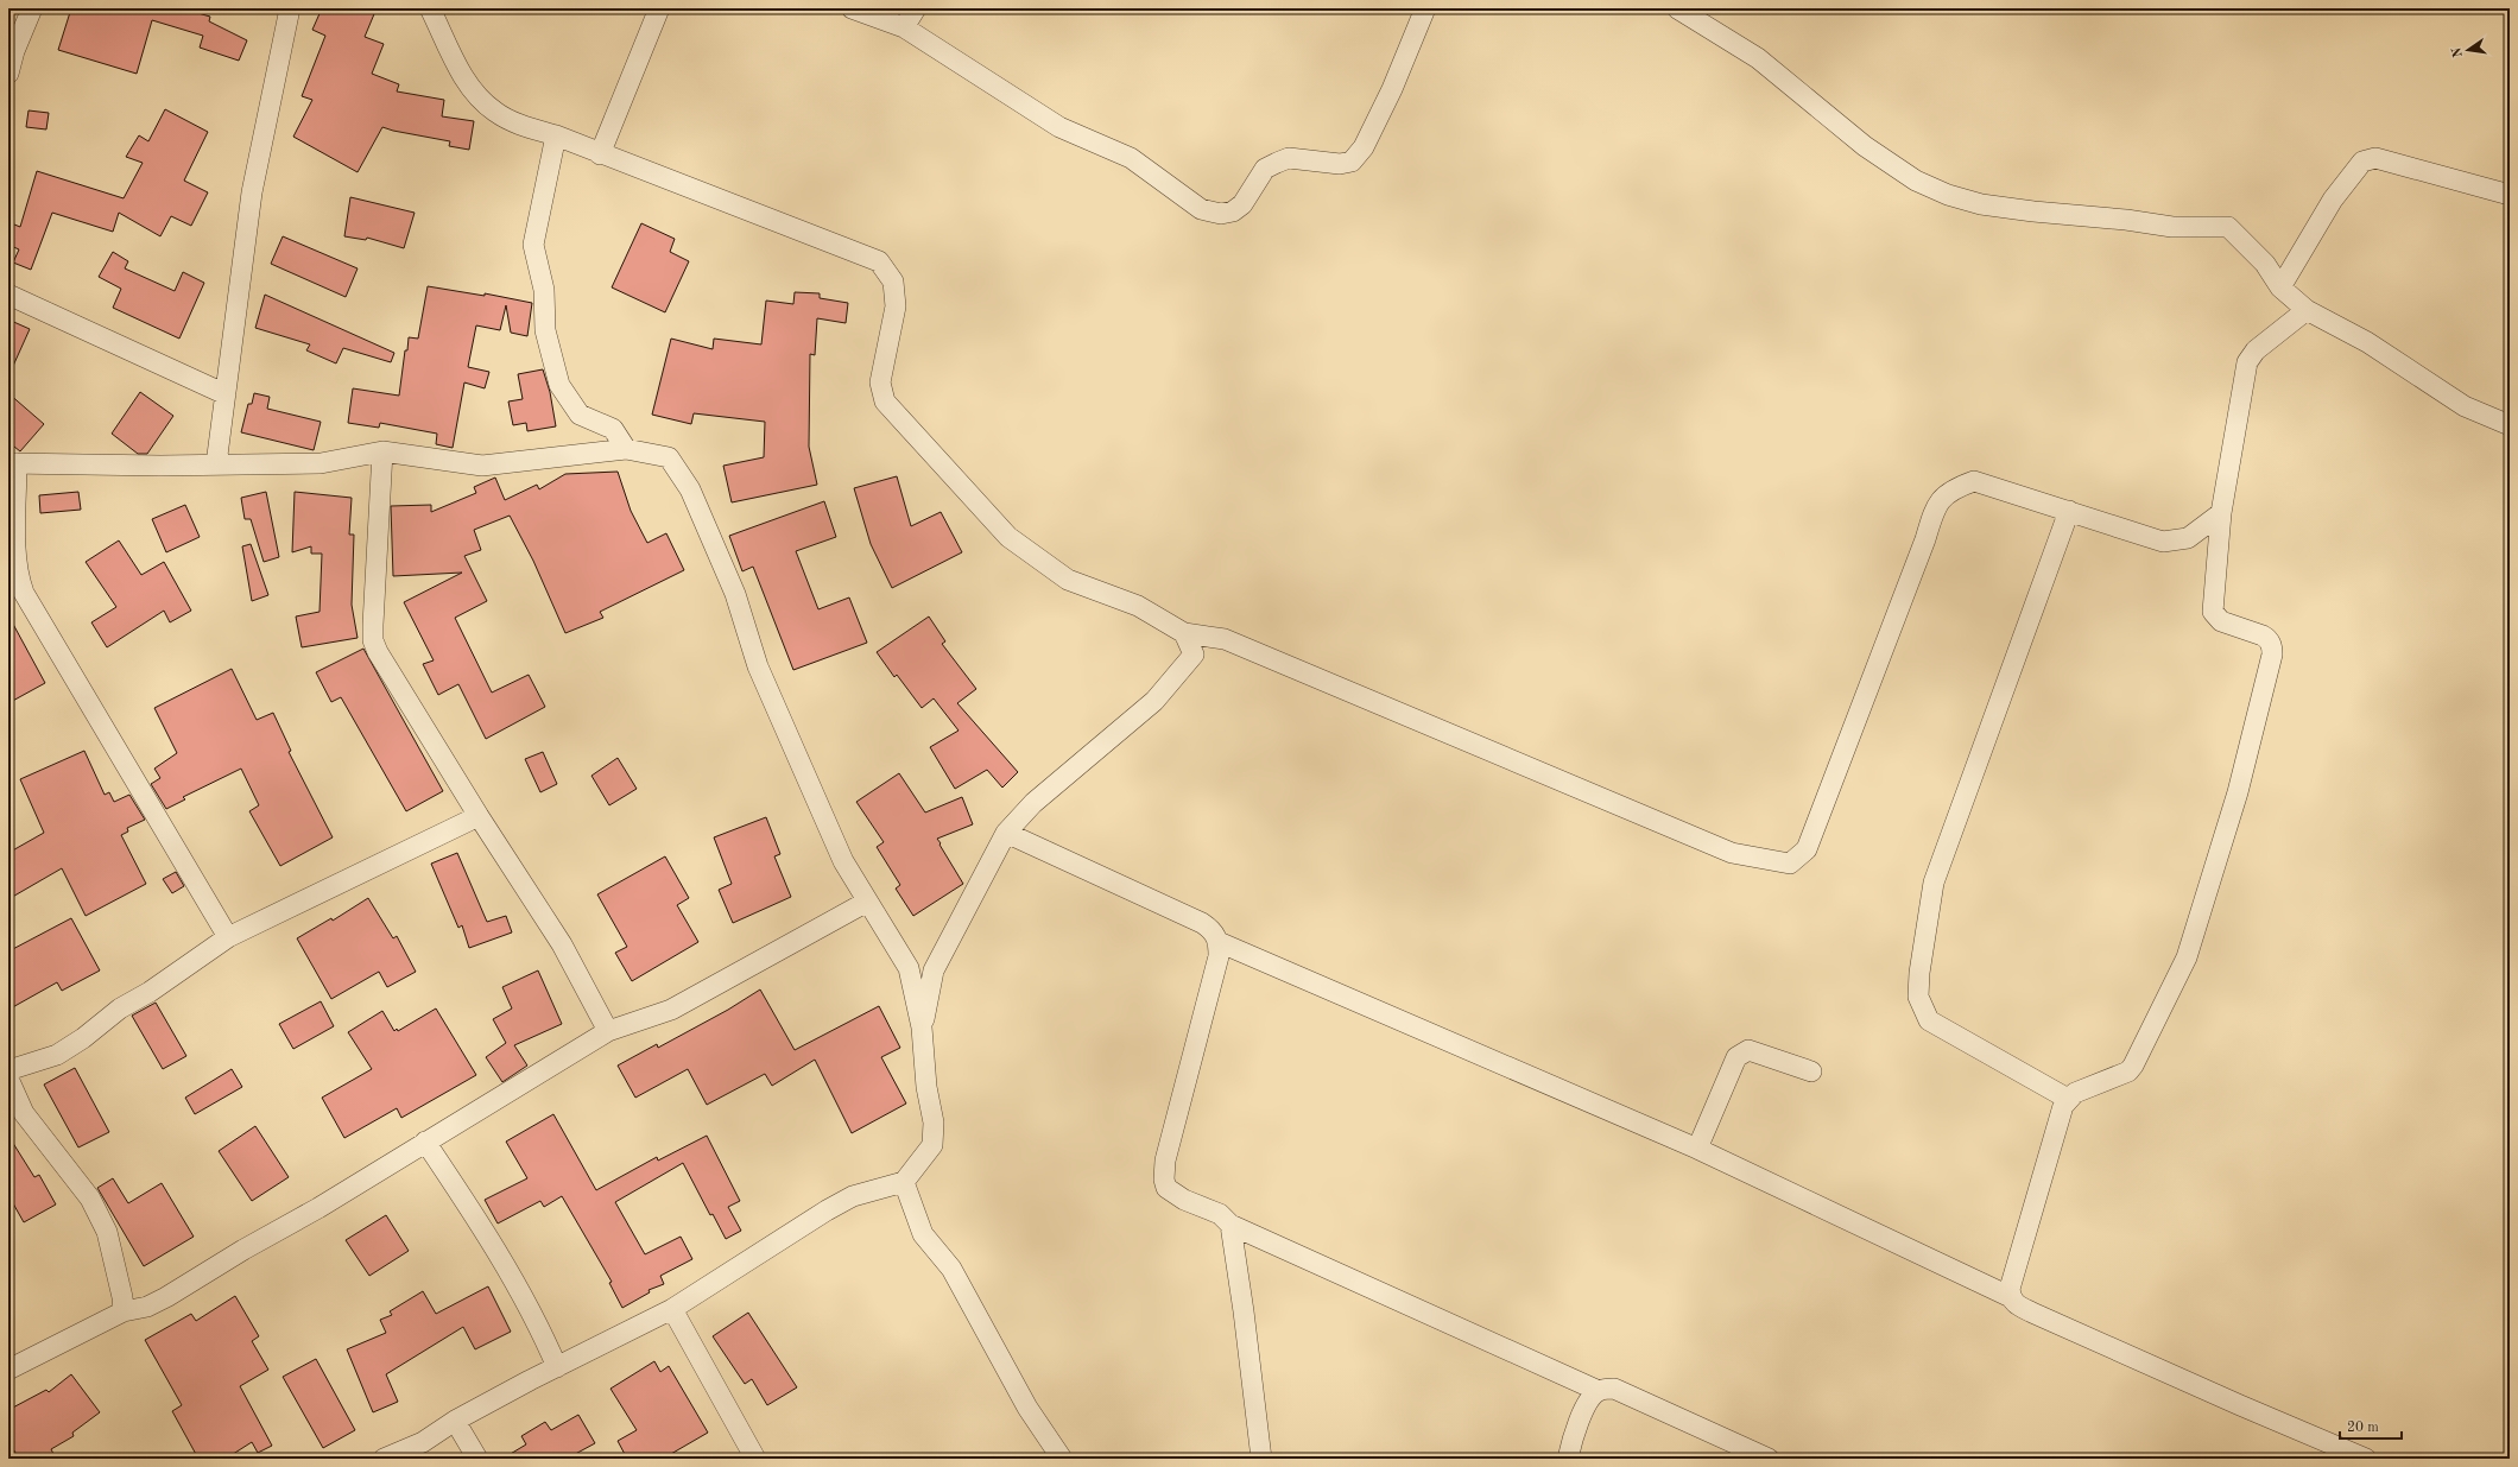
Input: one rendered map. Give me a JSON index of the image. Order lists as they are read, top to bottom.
{
  "scale_bar": "20 m",
  "north": "left"
}
